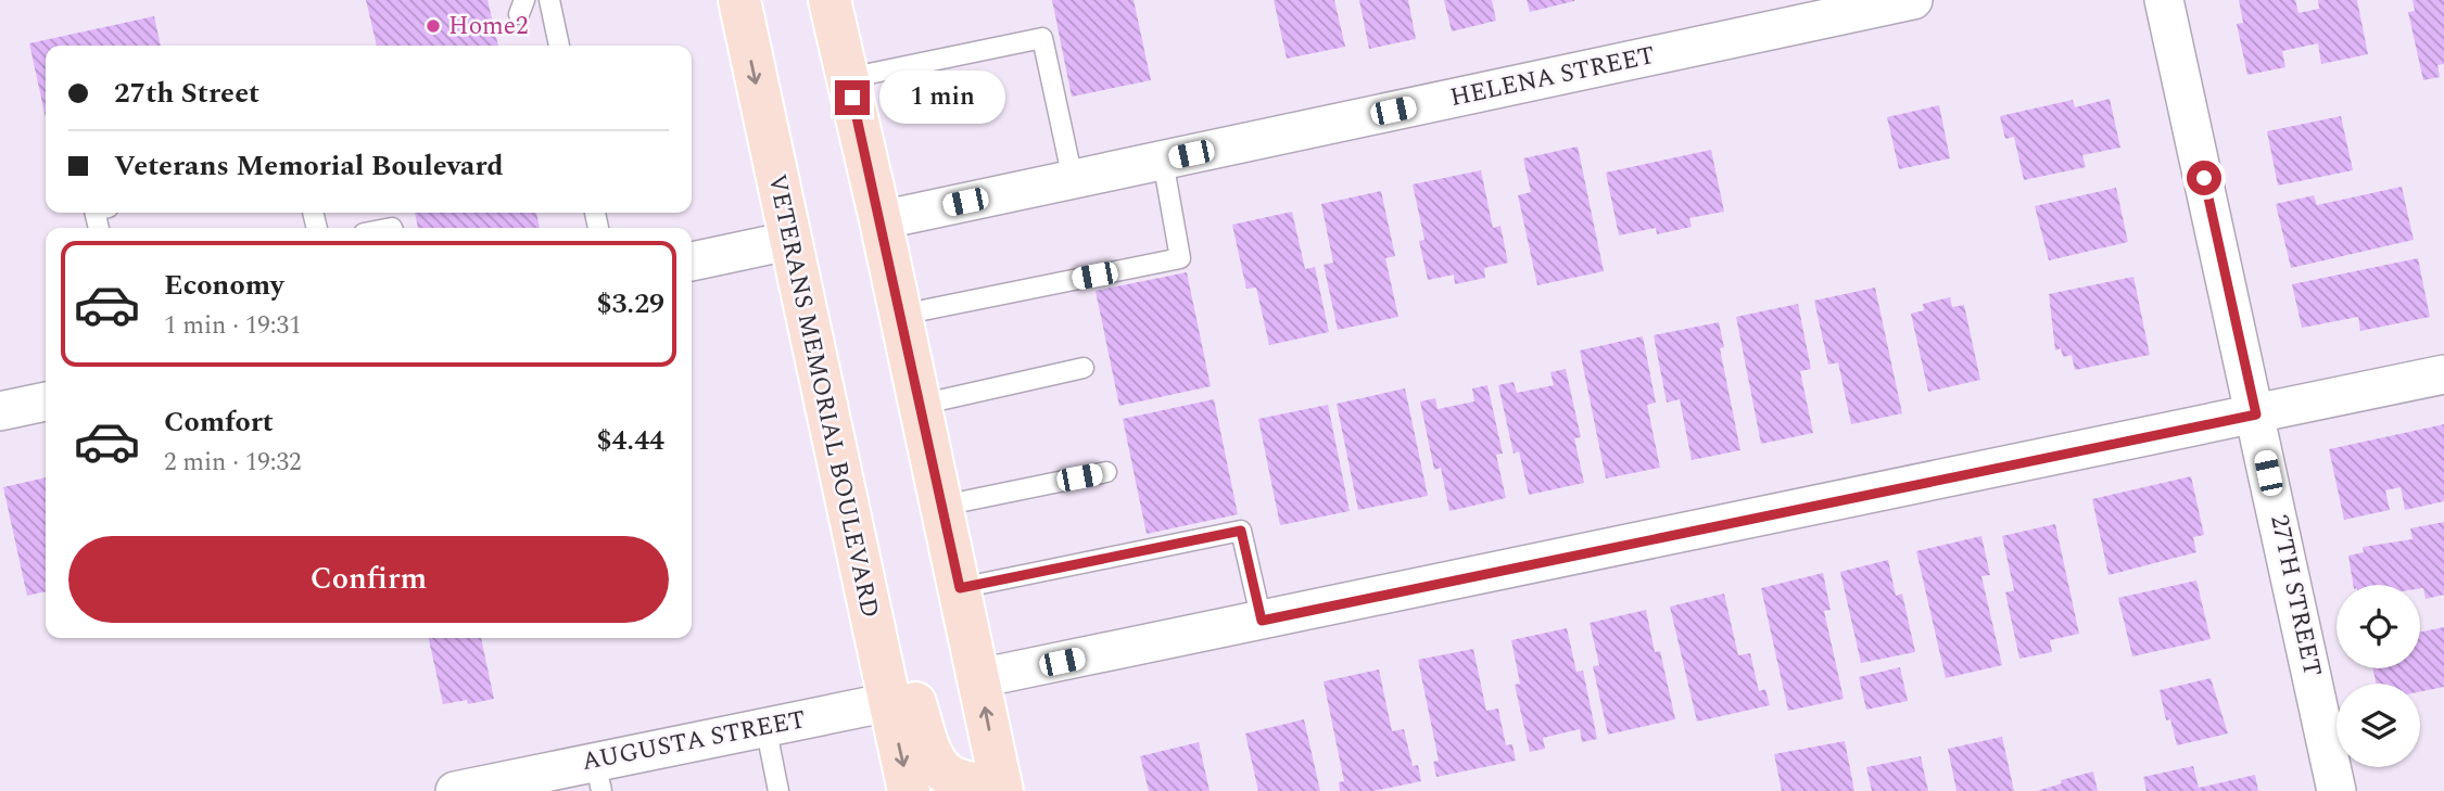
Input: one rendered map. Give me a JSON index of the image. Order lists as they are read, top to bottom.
{
  "streets": {
    "main road": ["VETERANS MEMORIAL BOULEVARD"],
    "street": ["HELENA STREET", "27TH STREET", "AUGUSTA STREET"]
  },
  "crossings": [
    ["VETERANS MEMORIAL BOULEVARD", "AUGUSTA STREET"]
  ],
  "places": ["Home2"],
  "page": {
    "banner": ["27th Street", "Veterans Memorial Boulevard"],
    "bubble": "1 min",
    "list": [
      {
        "name": "Economy",
        "note": "1 min · 19:31",
        "value": "$3.29"
      },
      {
        "name": "Comfort",
        "note": "2 min · 19:32",
        "value": "$4.44"
      }
    ],
    "buttons": "Confirm"
  }
}
